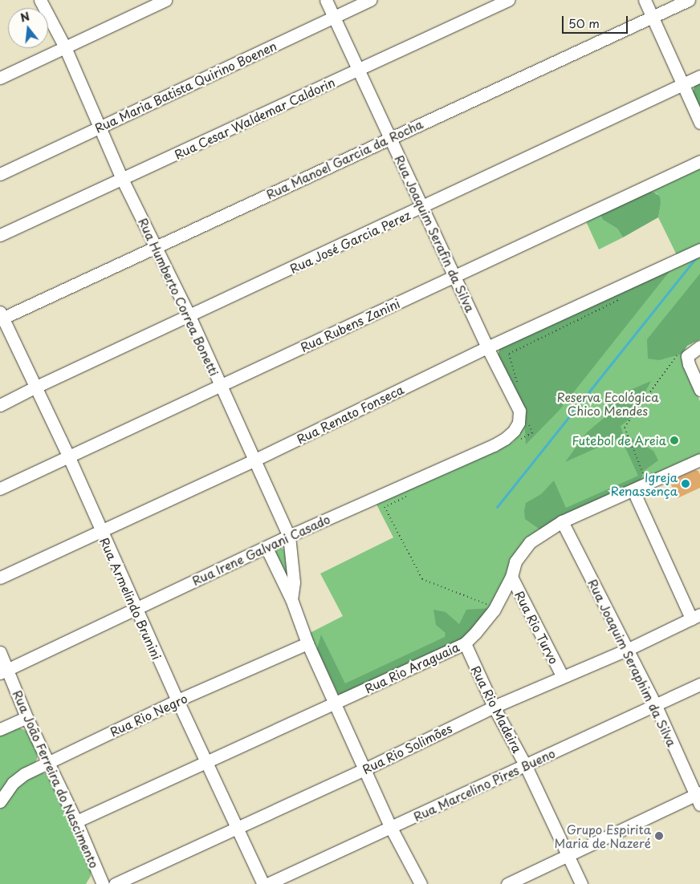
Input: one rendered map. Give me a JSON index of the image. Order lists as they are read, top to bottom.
{
  "streets": {
    "street": [
      "Rua Maria Batista Quirino Boenen",
      "Rua Cesar Waldemar Caldorin",
      "Rua Manoel Garcia da Rocha",
      "Rua Joaquim Serafin da Silva",
      "Rua José Garcia Perez",
      "Rua Humberto Correa Bonetti",
      "Rua Rubens Zanini",
      "Rua Renato Fonseca",
      "Rua Irene Galvani Casado",
      "Rua Armelindo Brunini",
      "Rua Rio Turvo",
      "Rua Joaquim Seraphim da Silva",
      "Rua Rio Araguaia",
      "Rua Rio Madeira",
      "Rua Rio Negro",
      "Rua Rio Solimões",
      "Rua João Ferreira do Nascimento",
      "Rua Marcelino Pires Bueno"
    ]
  },
  "crossings": [
    ["Rua Maria Batista Quirino Boenen", "Rua Joaquim Serafin da Silva"],
    ["Rua Maria Batista Quirino Boenen", "Rua Humberto Correa Bonetti"],
    ["Rua Cesar Waldemar Caldorin", "Rua Joaquim Serafin da Silva"],
    ["Rua Cesar Waldemar Caldorin", "Rua Humberto Correa Bonetti"],
    ["Rua Manoel Garcia da Rocha", "Rua Joaquim Serafin da Silva"],
    ["Rua Manoel Garcia da Rocha", "Rua Humberto Correa Bonetti"],
    ["Rua Manoel Garcia da Rocha", "Rua Armelindo Brunini"],
    ["Rua Joaquim Serafin da Silva", "Rua José Garcia Perez"],
    ["Rua Joaquim Serafin da Silva", "Rua Rubens Zanini"],
    ["Rua Joaquim Serafin da Silva", "Rua Renato Fonseca"],
    ["Rua Joaquim Serafin da Silva", "Rua Irene Galvani Casado"],
    ["Rua José Garcia Perez", "Rua Humberto Correa Bonetti"],
    ["Rua José Garcia Perez", "Rua Armelindo Brunini"],
    ["Rua Humberto Correa Bonetti", "Rua Rubens Zanini"],
    ["Rua Humberto Correa Bonetti", "Rua Renato Fonseca"],
    ["Rua Humberto Correa Bonetti", "Rua Irene Galvani Casado"],
    ["Rua Humberto Correa Bonetti", "Rua Rio Araguaia"],
    ["Rua Humberto Correa Bonetti", "Rua Rio Negro"],
    ["Rua Humberto Correa Bonetti", "Rua Rio Solimões"],
    ["Rua Humberto Correa Bonetti", "Rua Marcelino Pires Bueno"],
    ["Rua Rubens Zanini", "Rua Armelindo Brunini"],
    ["Rua Renato Fonseca", "Rua Armelindo Brunini"],
    ["Rua Irene Galvani Casado", "Rua Armelindo Brunini"],
    ["Rua Irene Galvani Casado", "Rua João Ferreira do Nascimento"],
    ["Rua Armelindo Brunini", "Rua Rio Araguaia"],
    ["Rua Armelindo Brunini", "Rua Rio Negro"],
    ["Rua Armelindo Brunini", "Rua Rio Solimões"],
    ["Rua Rio Turvo", "Rua Rio Araguaia"],
    ["Rua Rio Turvo", "Rua Rio Solimões"],
    ["Rua Joaquim Seraphim da Silva", "Rua Rio Araguaia"],
    ["Rua Joaquim Seraphim da Silva", "Rua Rio Solimões"],
    ["Rua Joaquim Seraphim da Silva", "Rua Marcelino Pires Bueno"],
    ["Rua Rio Araguaia", "Rua Rio Madeira"],
    ["Rua Rio Araguaia", "Rua João Ferreira do Nascimento"],
    ["Rua Rio Madeira", "Rua Rio Solimões"],
    ["Rua Rio Madeira", "Rua Marcelino Pires Bueno"],
    ["Rua Rio Negro", "Rua João Ferreira do Nascimento"]
  ],
  "parks": ["Reserva Ecológica Chico Mendes"],
  "places": ["Futebol de Areia", "Igreja Renassença", "Grupo Espirita Maria de Nazeré"],
  "scale_bar": "50 m",
  "north": "top"
}
